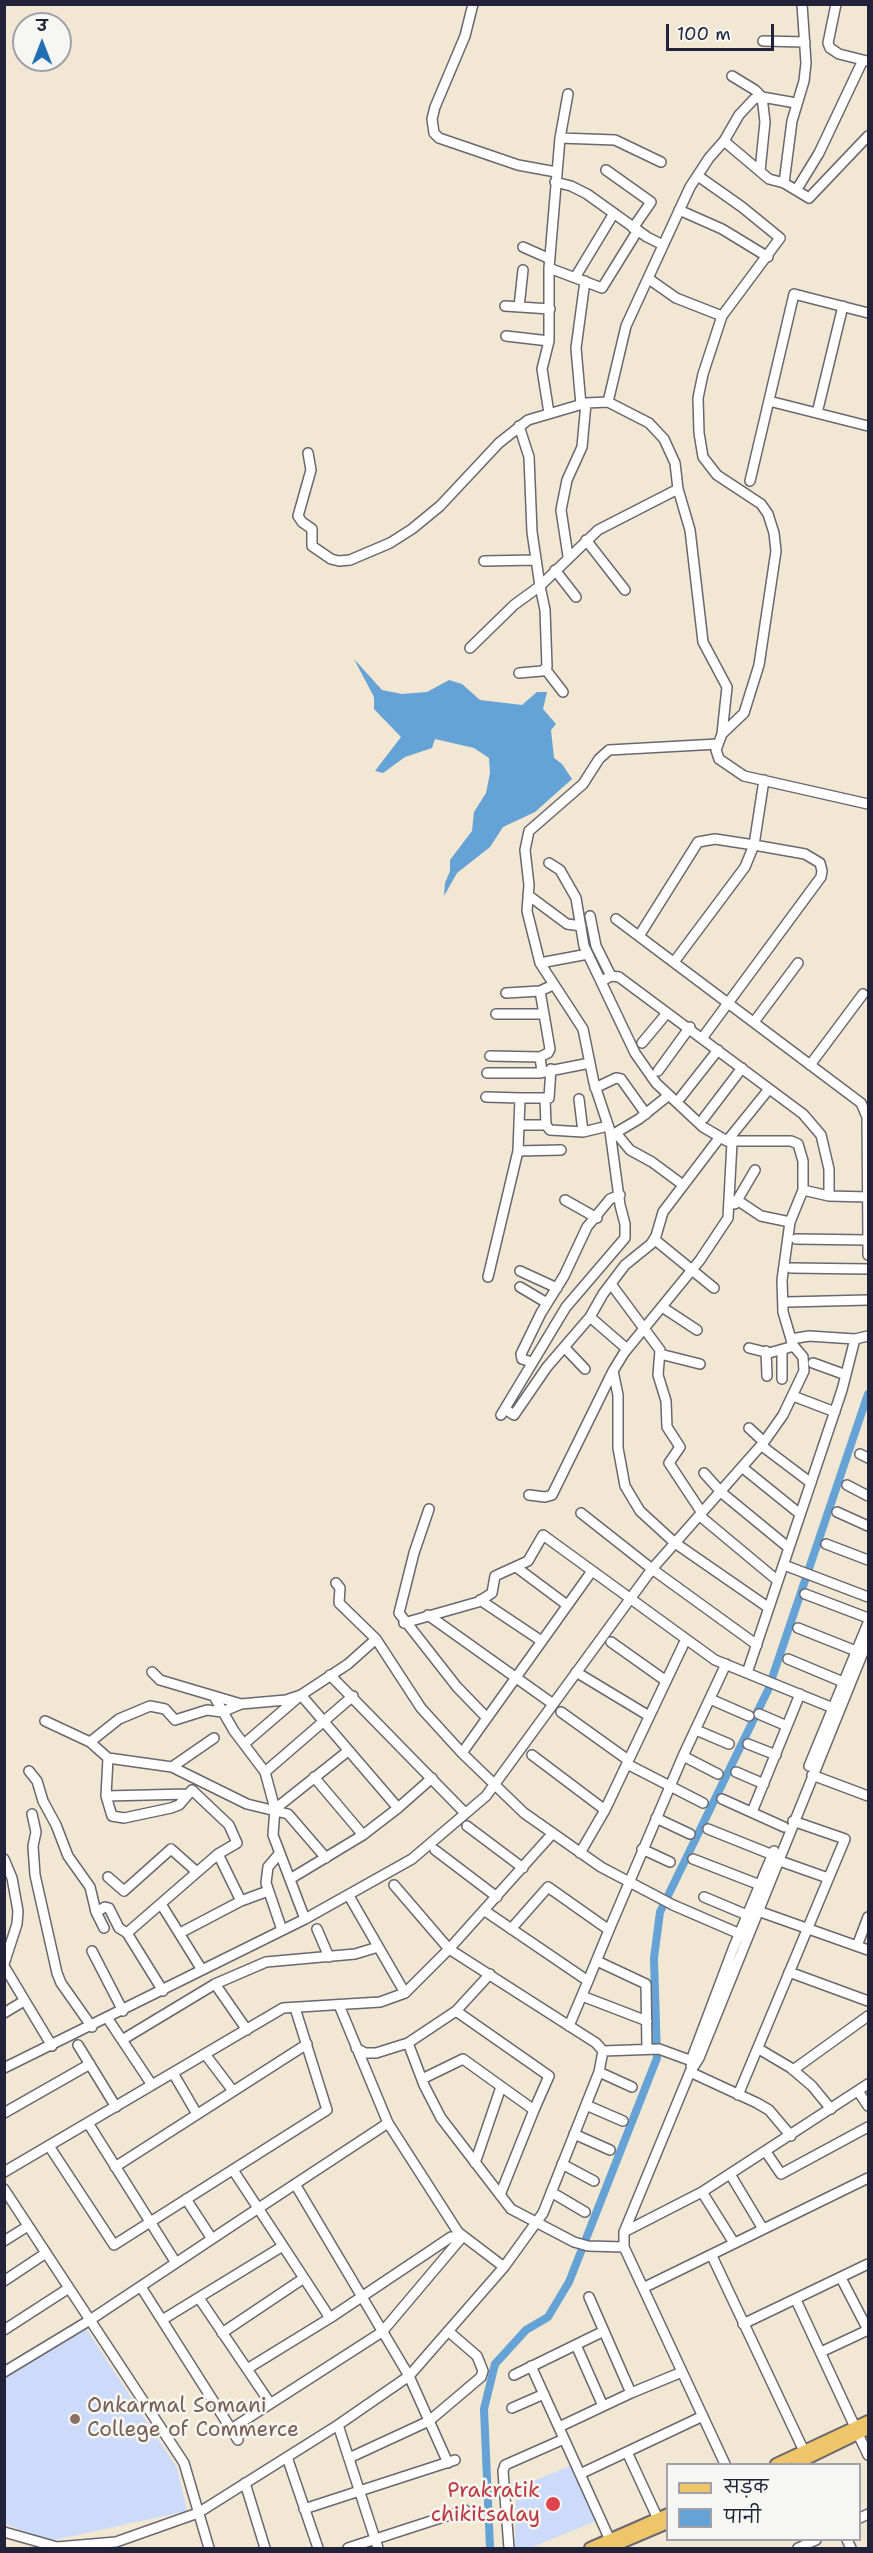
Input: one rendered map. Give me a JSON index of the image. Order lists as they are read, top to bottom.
{
  "places": ["Onkarmal Somani College of Commerce", "Prakratik chikitsalay"],
  "legend": ["सड़क", "पानी"],
  "scale_bar": "100 m",
  "north": "top"
}
